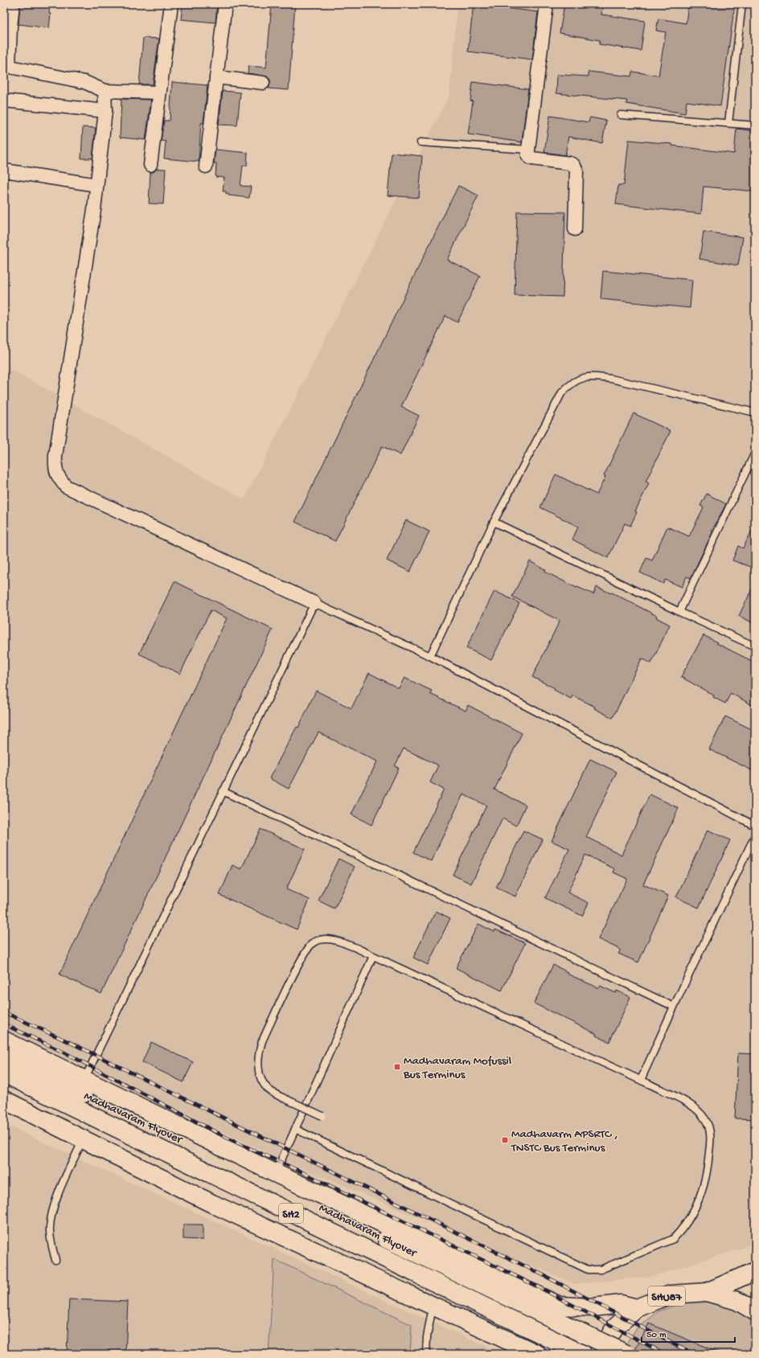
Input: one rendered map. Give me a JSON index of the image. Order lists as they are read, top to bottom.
{
  "streets": {
    "main road": ["Madhavaram Flyover", "SH2", "SHU87"]
  },
  "places": {
    "transit": ["Madhavaram Mofussil Bus Terminus", "Madhavarm APSRTC , TNSTC Bus Terminus"]
  },
  "scale_bar": "50 m"
}
